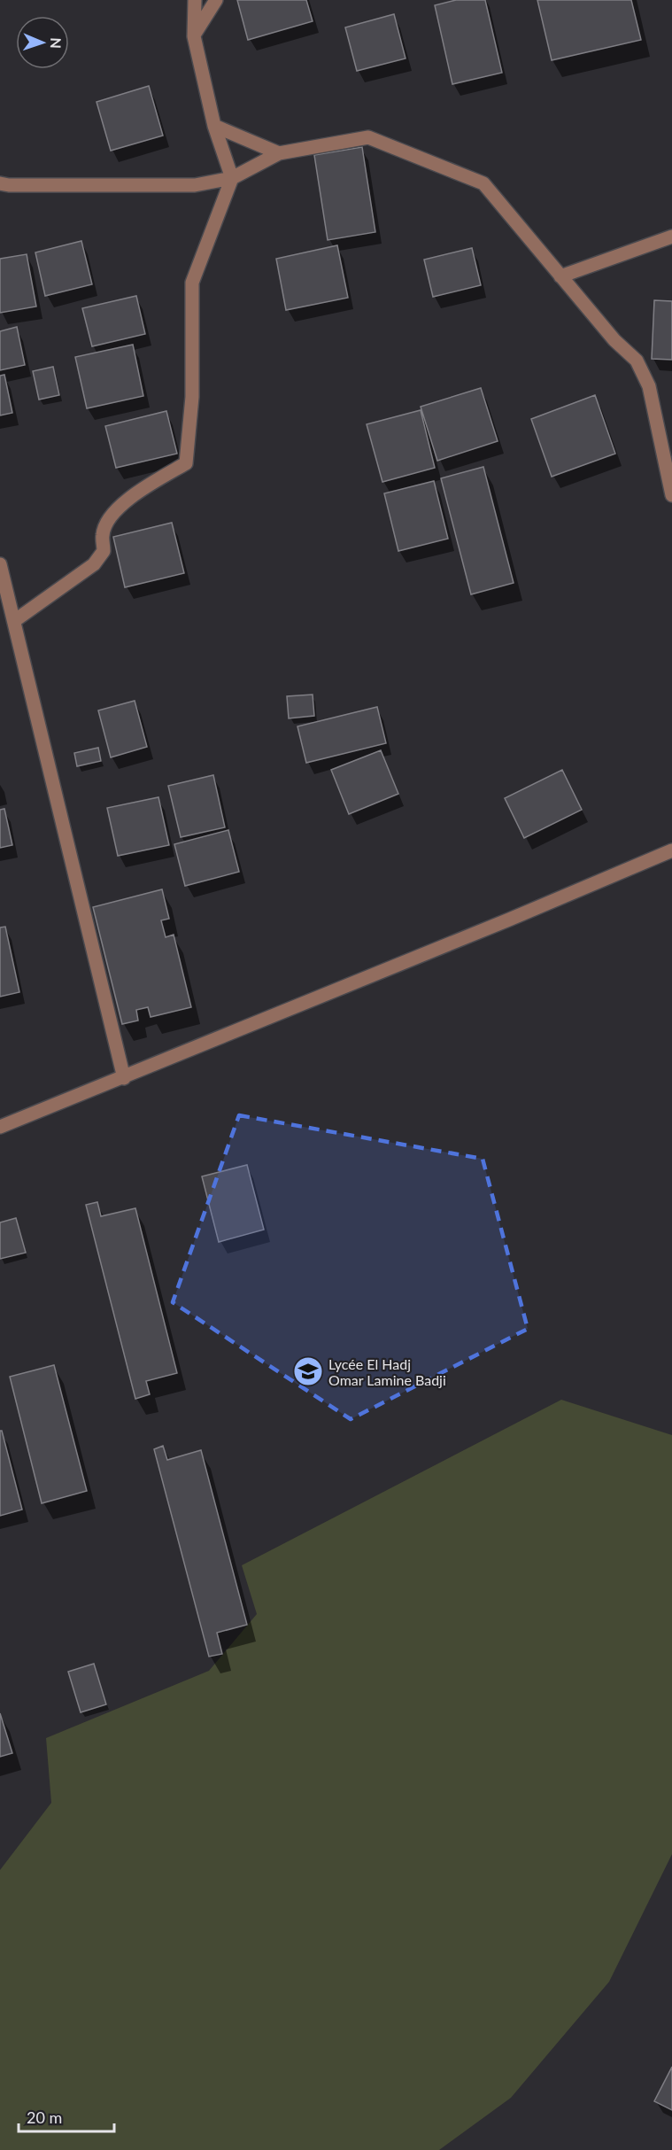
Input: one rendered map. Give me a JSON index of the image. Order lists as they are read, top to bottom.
{
  "places": {
    "school or university": ["Lycée El Hadj Omar Lamine Badji"]
  },
  "scale_bar": "20 m",
  "north": "right"
}
